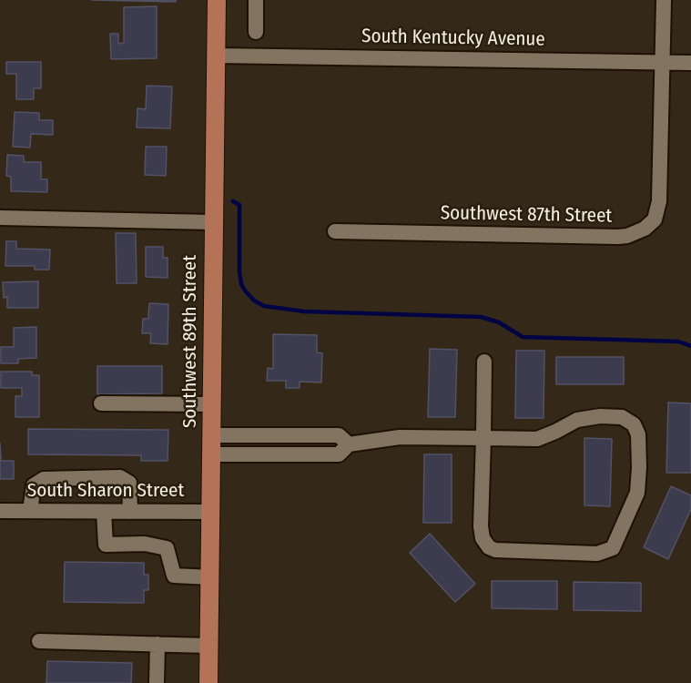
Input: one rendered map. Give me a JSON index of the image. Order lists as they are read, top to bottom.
{
  "streets": {
    "main road": ["Southwest 89th Street"],
    "street": ["South Kentucky Avenue", "Southwest 87th Street", "South Sharon Street"]
  },
  "crossings": [
    ["South Kentucky Avenue", "Southwest 87th Street"],
    ["South Kentucky Avenue", "Southwest 89th Street"],
    ["Southwest 89th Street", "South Sharon Street"]
  ]
}
